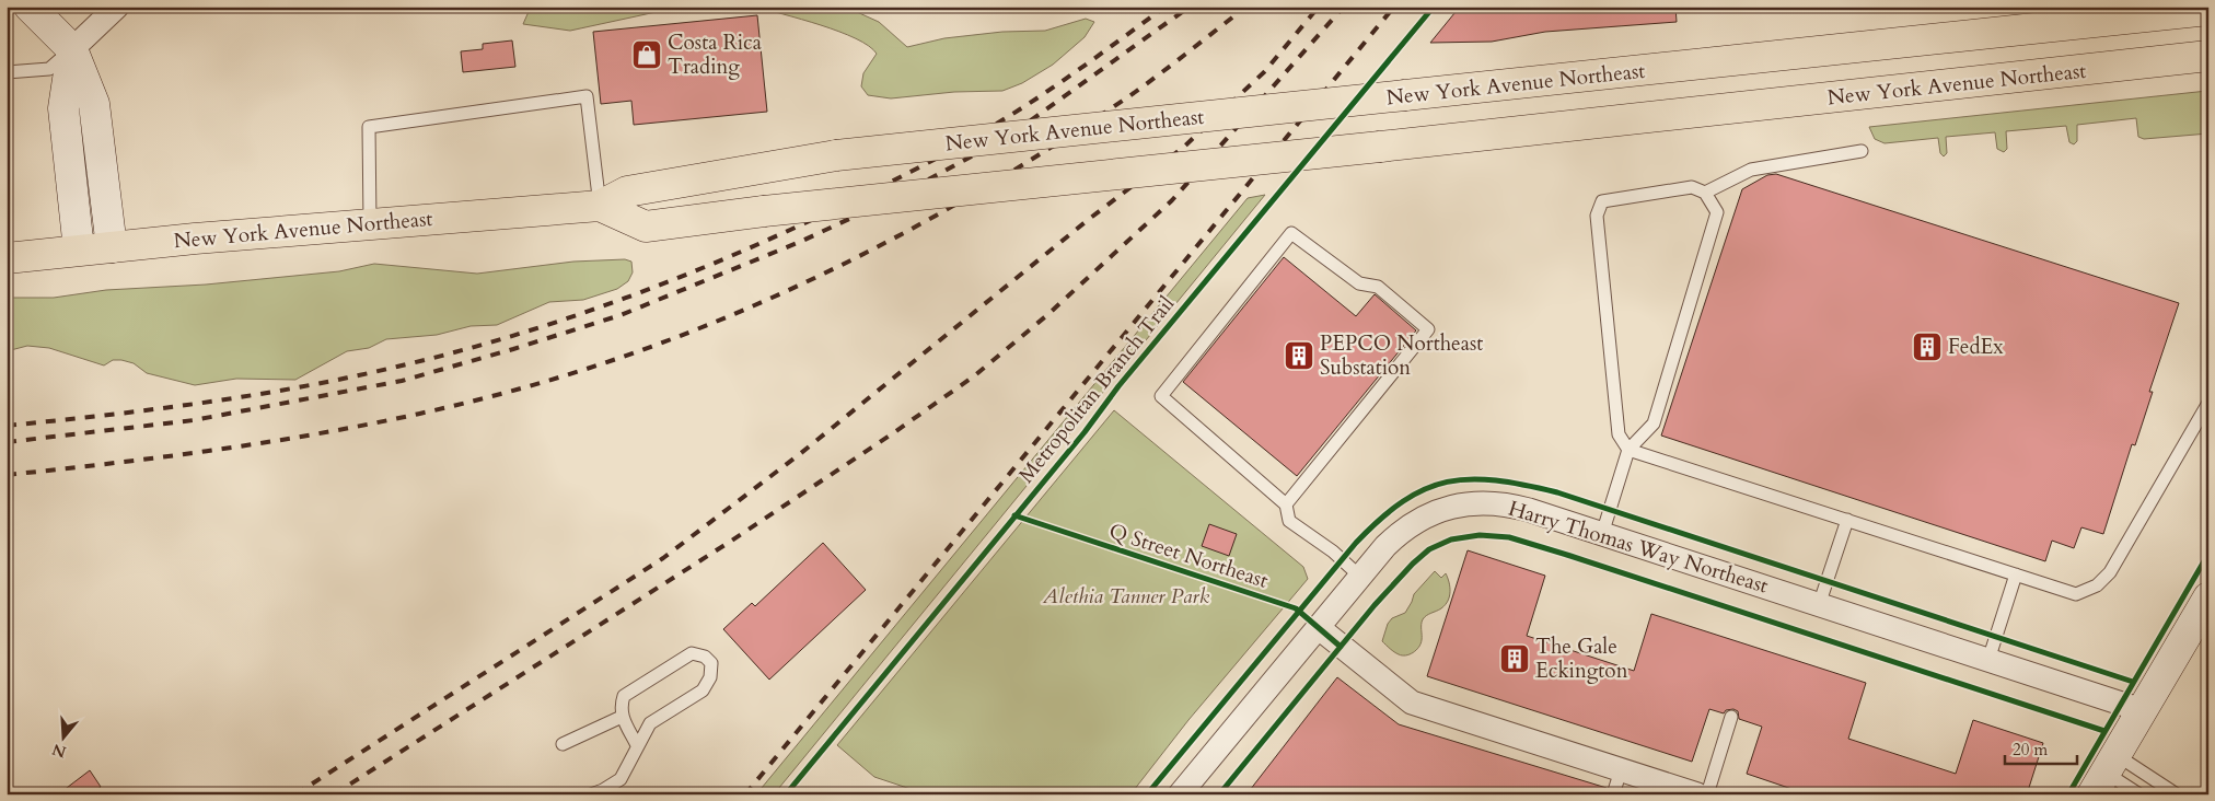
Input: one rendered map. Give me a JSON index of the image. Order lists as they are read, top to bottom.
{
  "streets": {
    "highway": ["New York Avenue Northeast"],
    "street": ["Harry Thomas Way Northeast"],
    "cycle path": ["Metropolitan Branch Trail", "Q Street Northeast"]
  },
  "parks": ["Alethia Tanner Park"],
  "places": {
    "shop": ["Costa Rica Trading"],
    "building": ["FedEx", "PEPCO Northeast Substation", "The Gale Eckington"]
  },
  "scale_bar": "20 m",
  "north": "bottom"
}
